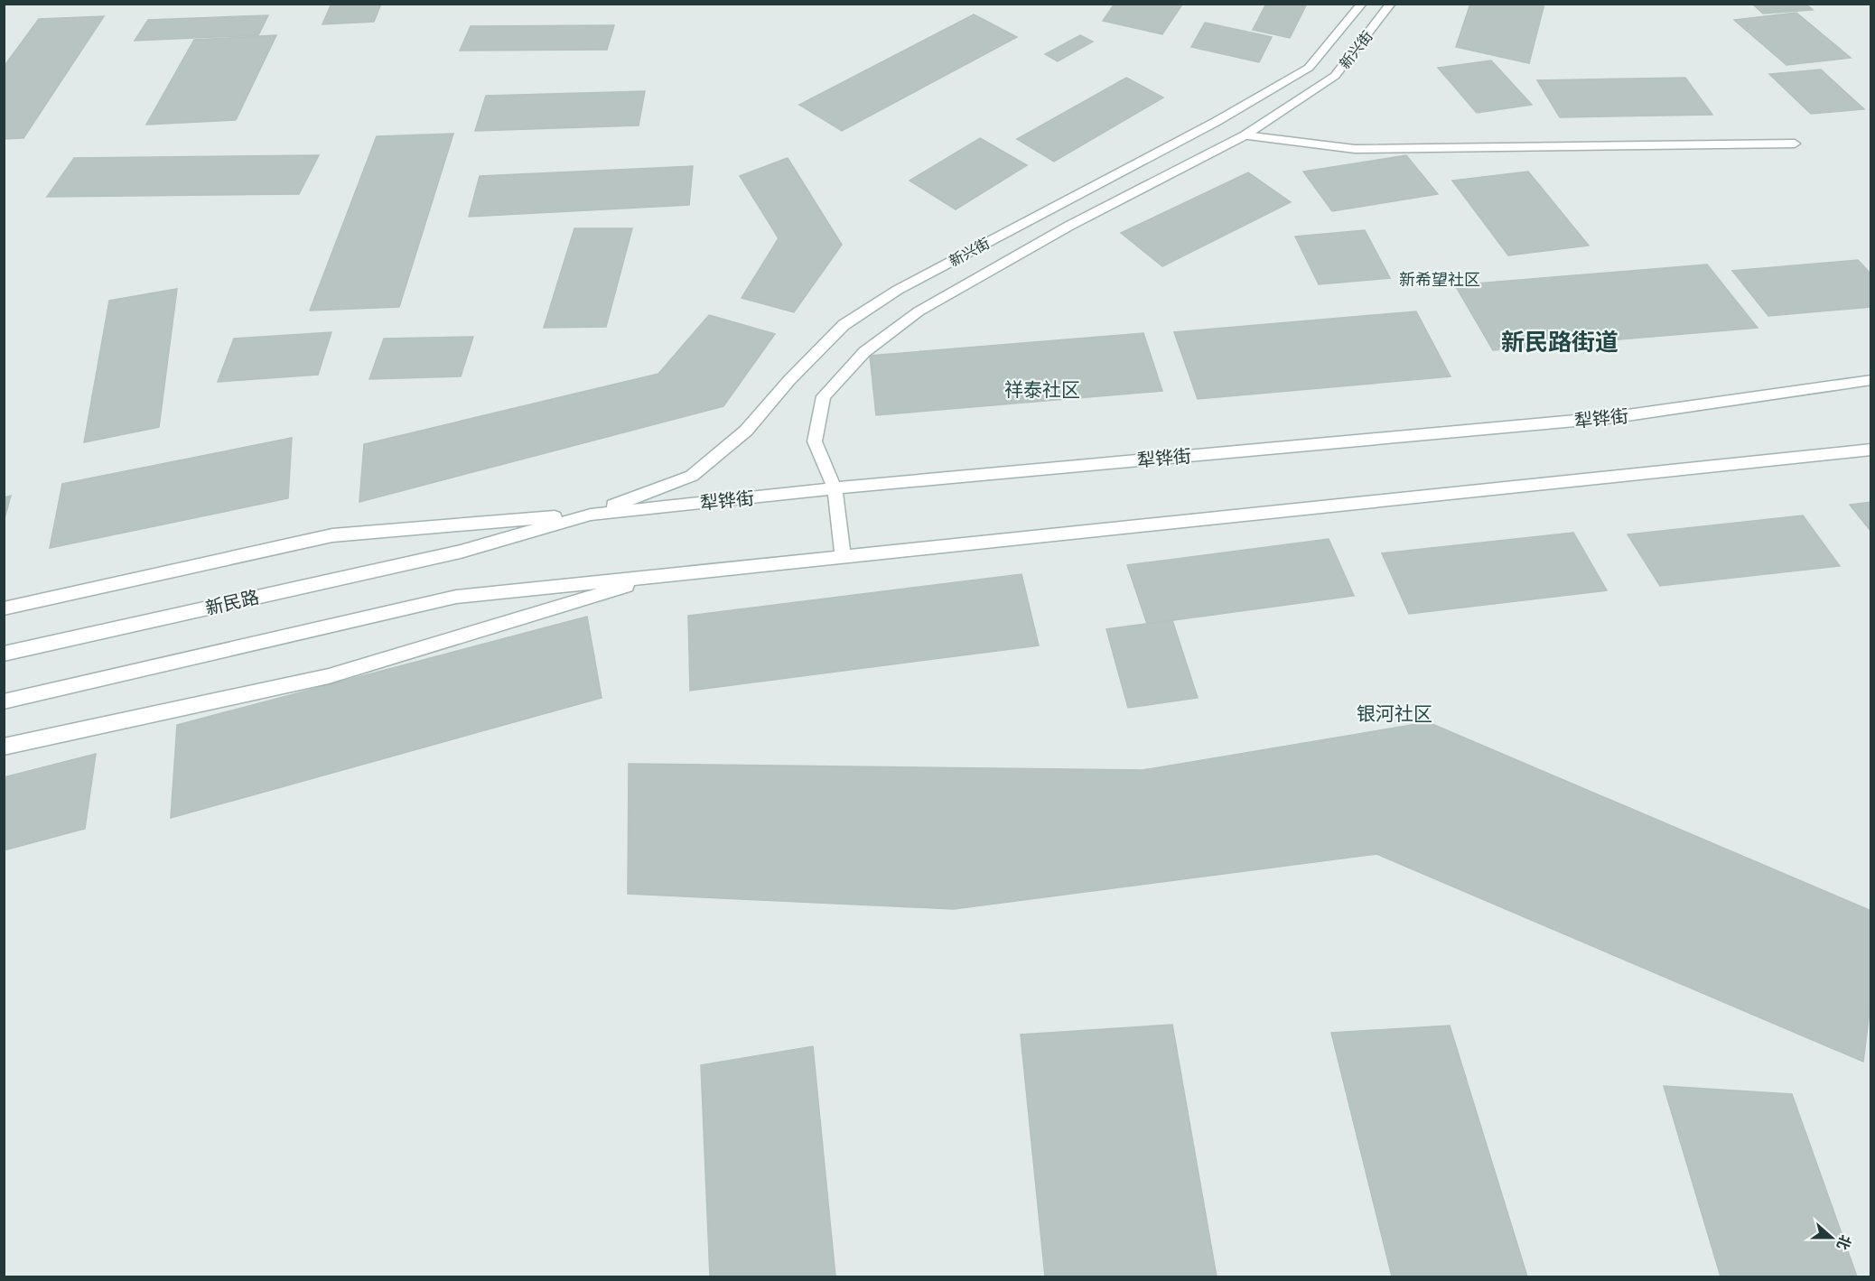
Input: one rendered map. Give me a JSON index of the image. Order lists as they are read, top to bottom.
{
  "streets": {
    "street": ["新兴街", "犁铧街", "新民路"]
  },
  "crossings": [
    ["新兴街", "犁铧街"],
    ["犁铧街", "新民路"]
  ],
  "districts": [
    "新希望社区",
    "新民路街道",
    "祥泰社区",
    "银河社区"
  ],
  "north": "right"
}
